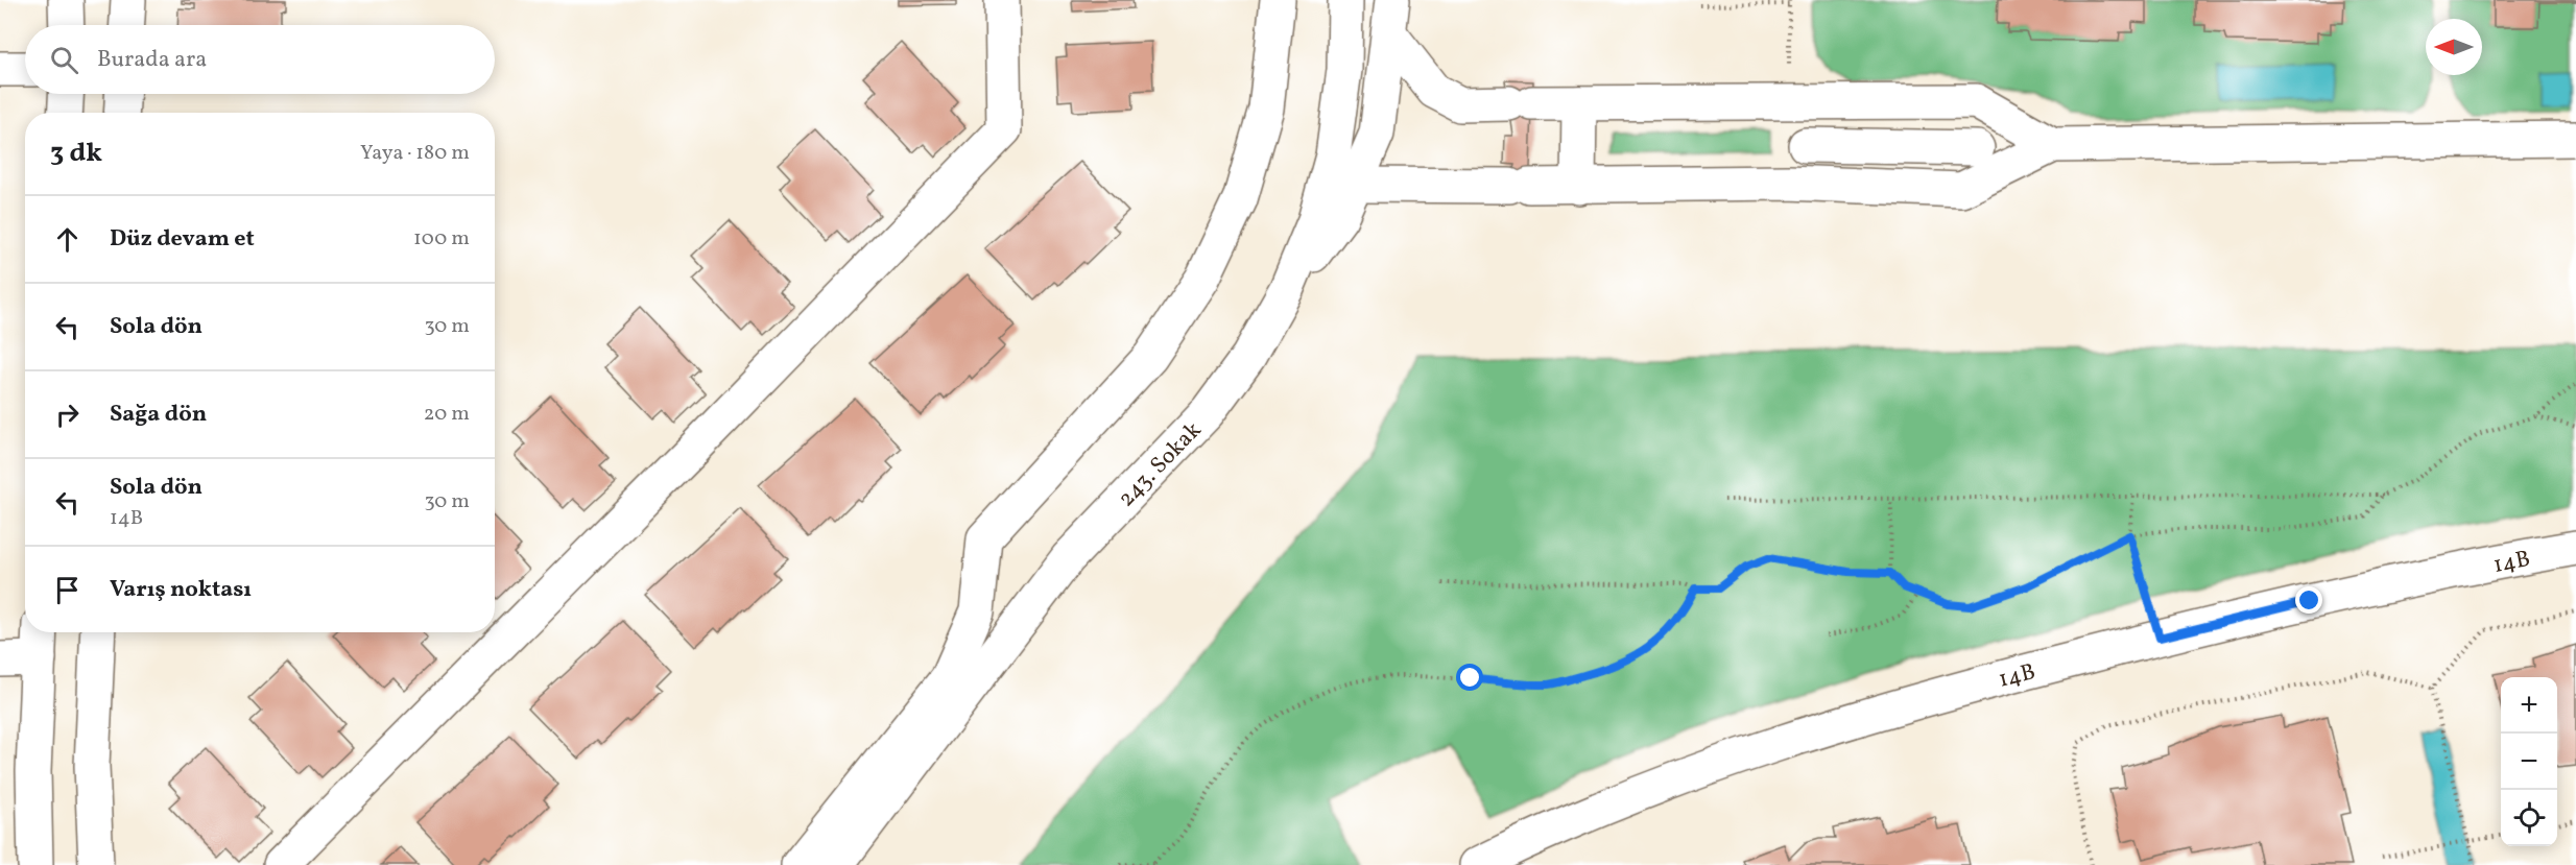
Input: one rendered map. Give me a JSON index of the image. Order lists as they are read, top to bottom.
{
  "streets": {
    "street": ["243. Sokak", "14B"]
  },
  "north": "left",
  "page": {
    "search": "Burada ara",
    "heading": ["3 dk", "Yaya · 180 m"],
    "list": [
      ["Düz devam et", "100 m"],
      ["Sola dön", "30 m"],
      ["Sağa dön", "20 m"],
      ["Sola dön", "14B", "30 m"],
      "Varış noktası"
    ],
    "map_buttons": ["+", "−"]
  }
}
